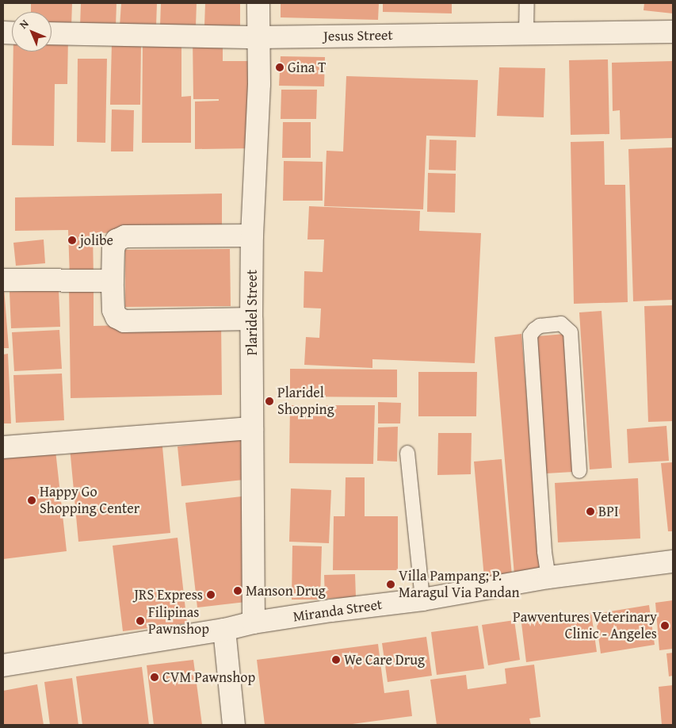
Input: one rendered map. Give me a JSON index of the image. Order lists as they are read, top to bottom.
{
  "streets": {
    "street": ["Jesus Street", "Plaridel Street", "Miranda Street"]
  },
  "crossings": [
    ["Jesus Street", "Plaridel Street"],
    ["Plaridel Street", "Miranda Street"]
  ],
  "places": [
    "Gina T",
    "jolibe",
    "Plaridel Shopping",
    "Happy Go Shopping Center",
    "BPI",
    "Villa Pampang; P. Maragul Via Pandan",
    "Manson Drug",
    "JRS Express",
    "Filipinas Pawnshop",
    "Pawventures Veterinary Clinic - Angeles",
    "We Care Drug",
    "CVM Pawnshop"
  ],
  "north": "top left"
}
